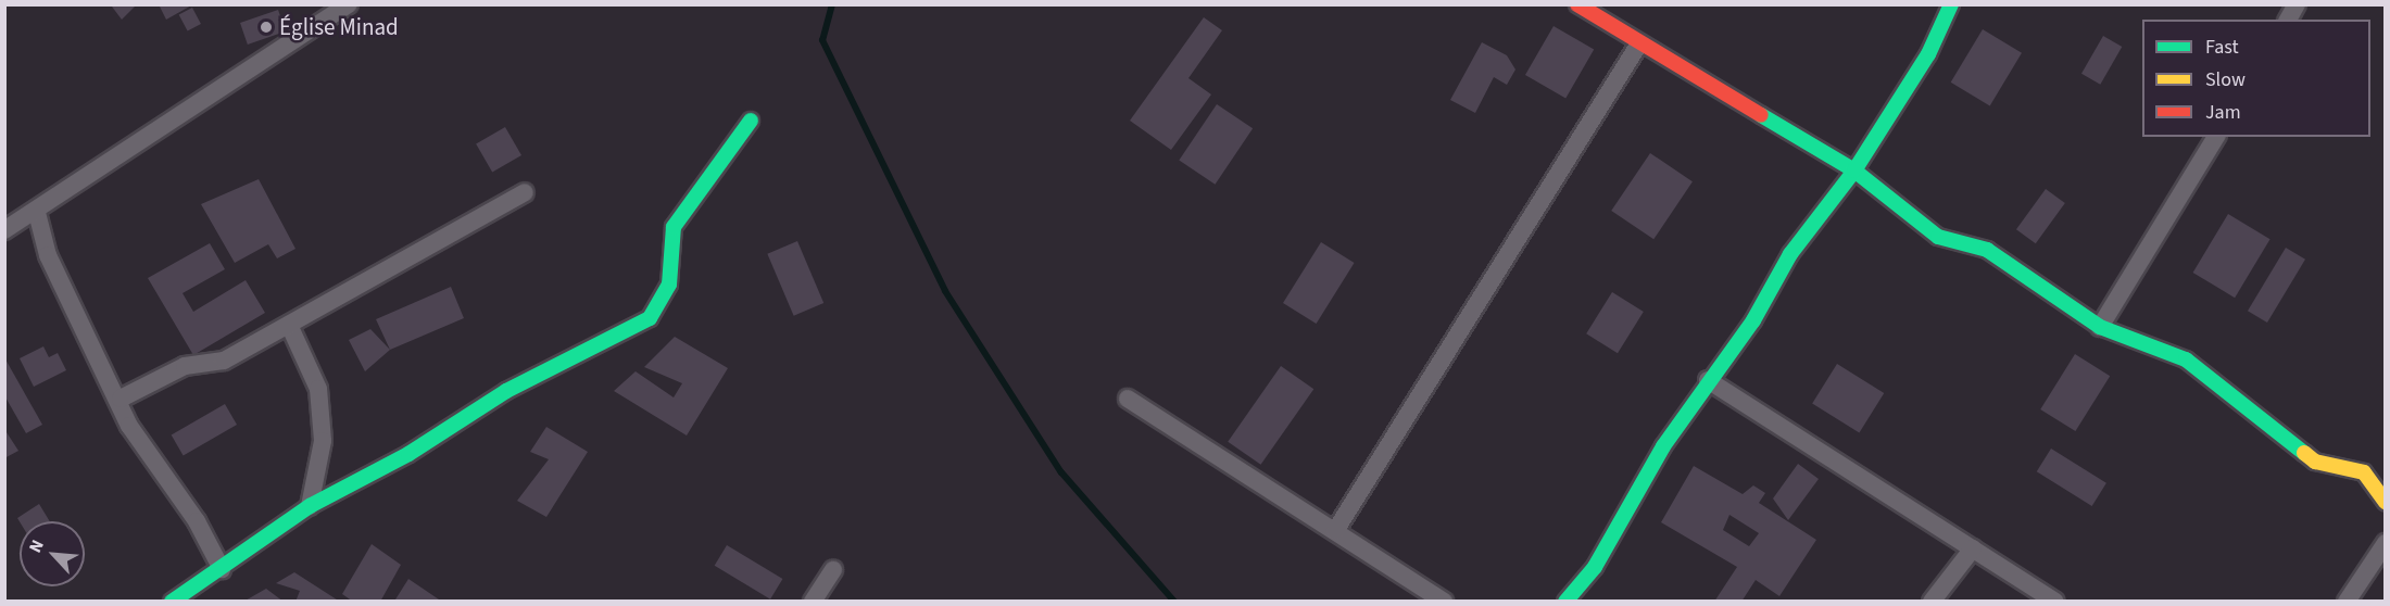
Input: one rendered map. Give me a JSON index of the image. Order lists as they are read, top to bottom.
{
  "places": ["Église Minad"],
  "legend": ["Fast", "Slow", "Jam"],
  "north": "top left"
}
